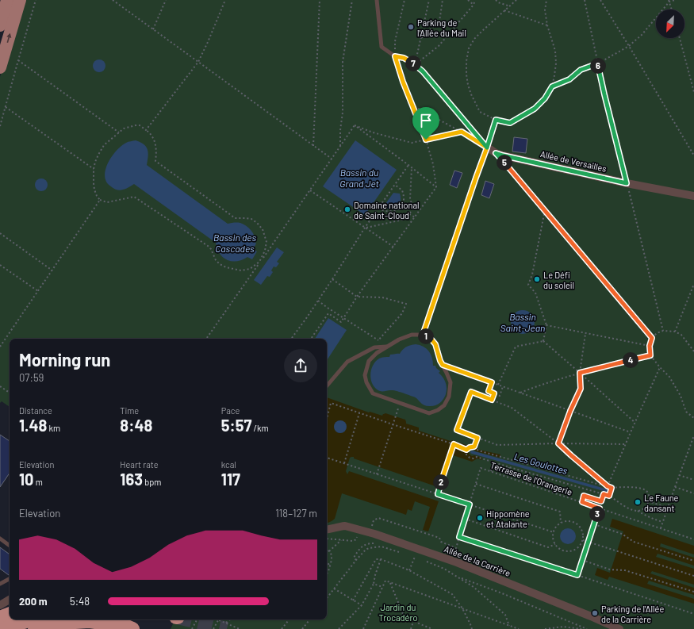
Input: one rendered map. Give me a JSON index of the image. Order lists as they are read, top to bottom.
{
  "streets": {
    "street": ["Allée de Versailles", "Allée de la Carrière"],
    "path": ["Terrasse de l'Orangerie"]
  },
  "water": [
    "Bassin du Grand Jet",
    "Bassin des Cascades",
    "Bassin Saint-Jean",
    "Les Goulottes"
  ],
  "parks": ["Jardin du Trocadéro"],
  "places": [
    "Parking de l'Allée du Mail",
    "Domaine national de Saint-Cloud",
    "Le Défi du soleil",
    "Le Faune dansant",
    "Hippomène et Atalante",
    "Parking de l'Allée de la Carrière"
  ],
  "north": "bottom left",
  "page": {
    "pins": [
      "7",
      "6",
      "5",
      "1",
      "4",
      "2",
      "3"
    ],
    "heading": ["Morning run", "07:59"],
    "stats": [
      ["Distance", "1.48 km"],
      ["Time", "8:48"],
      ["Pace", "5:57 /km"],
      ["Elevation", "10 m"],
      ["Heart rate", "163 bpm"],
      ["kcal", "117"]
    ],
    "chart": ["Elevation", "118–127 m"],
    "list": [
      {
        "name": "200 m",
        "note": "5:48"
      }
    ]
  }
}
